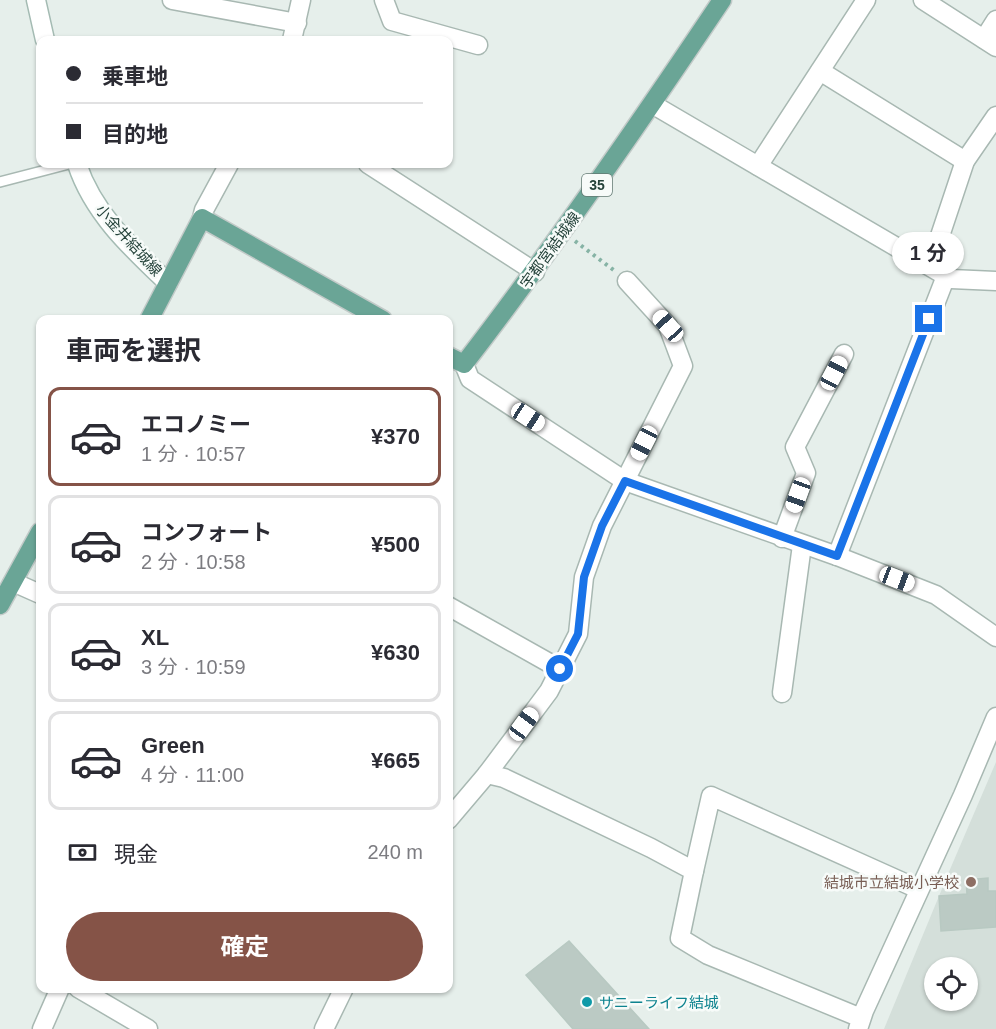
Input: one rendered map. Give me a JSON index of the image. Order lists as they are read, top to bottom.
{
  "streets": {
    "main road": ["35", "宇都宮結城線"],
    "street": ["小金井結城線"]
  },
  "places": ["結城市立結城小学校", "サニーライフ結城"],
  "page": {
    "banner": ["乗車地", "目的地"],
    "bubble": "1 分",
    "heading": "車両を選択",
    "list": [
      {
        "name": "エコノミー",
        "note": "1 分 · 10:57",
        "value": "¥370"
      },
      {
        "name": "コンフォート",
        "note": "2 分 · 10:58",
        "value": "¥500"
      },
      {
        "name": "XL",
        "note": "3 分 · 10:59",
        "value": "¥630"
      },
      {
        "name": "Green",
        "note": "4 分 · 11:00",
        "value": "¥665"
      }
    ],
    "pay": ["現金", "240 m"],
    "buttons": "確定"
  }
}
